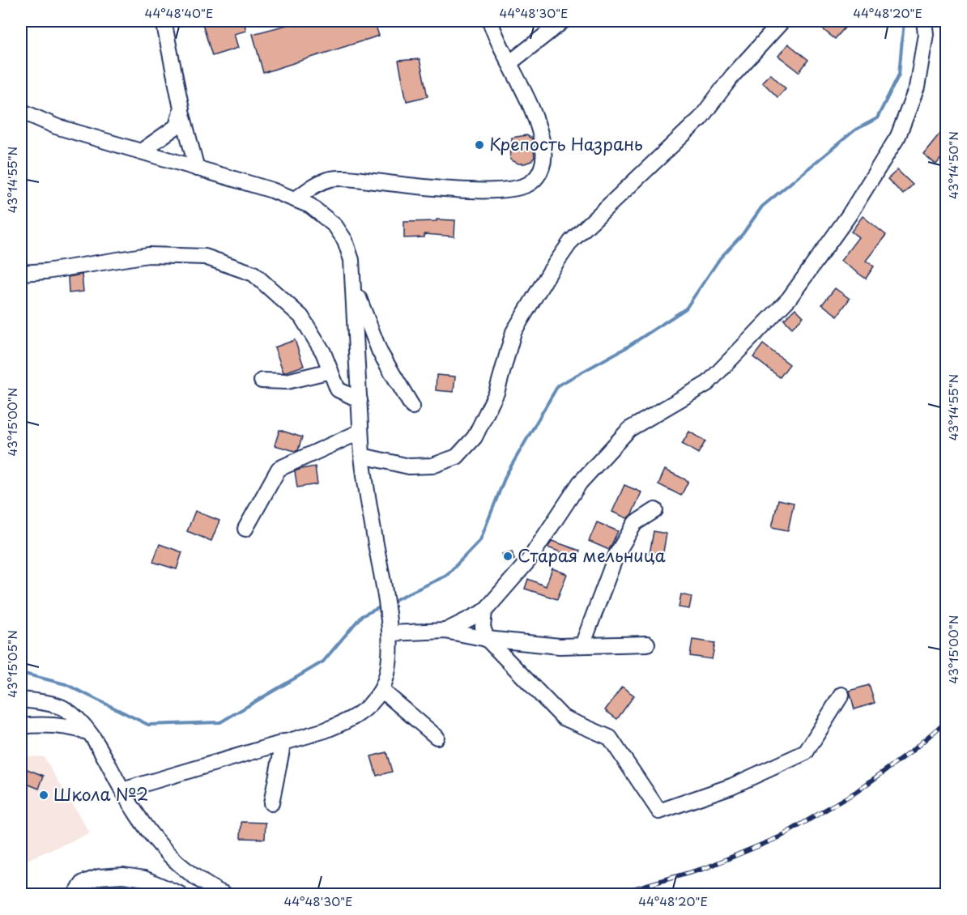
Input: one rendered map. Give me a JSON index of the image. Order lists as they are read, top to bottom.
{
  "places": ["Крепость Назрань", "Старая мельница", "Школа №2"],
  "coordinates": [
    "44°48'40\"E",
    "44°48'30\"E",
    "44°48'20\"E",
    "43°14'50\"N",
    "43°14'55\"N",
    "43°15'00\"N",
    "43°15'05\"N"
  ]
}
